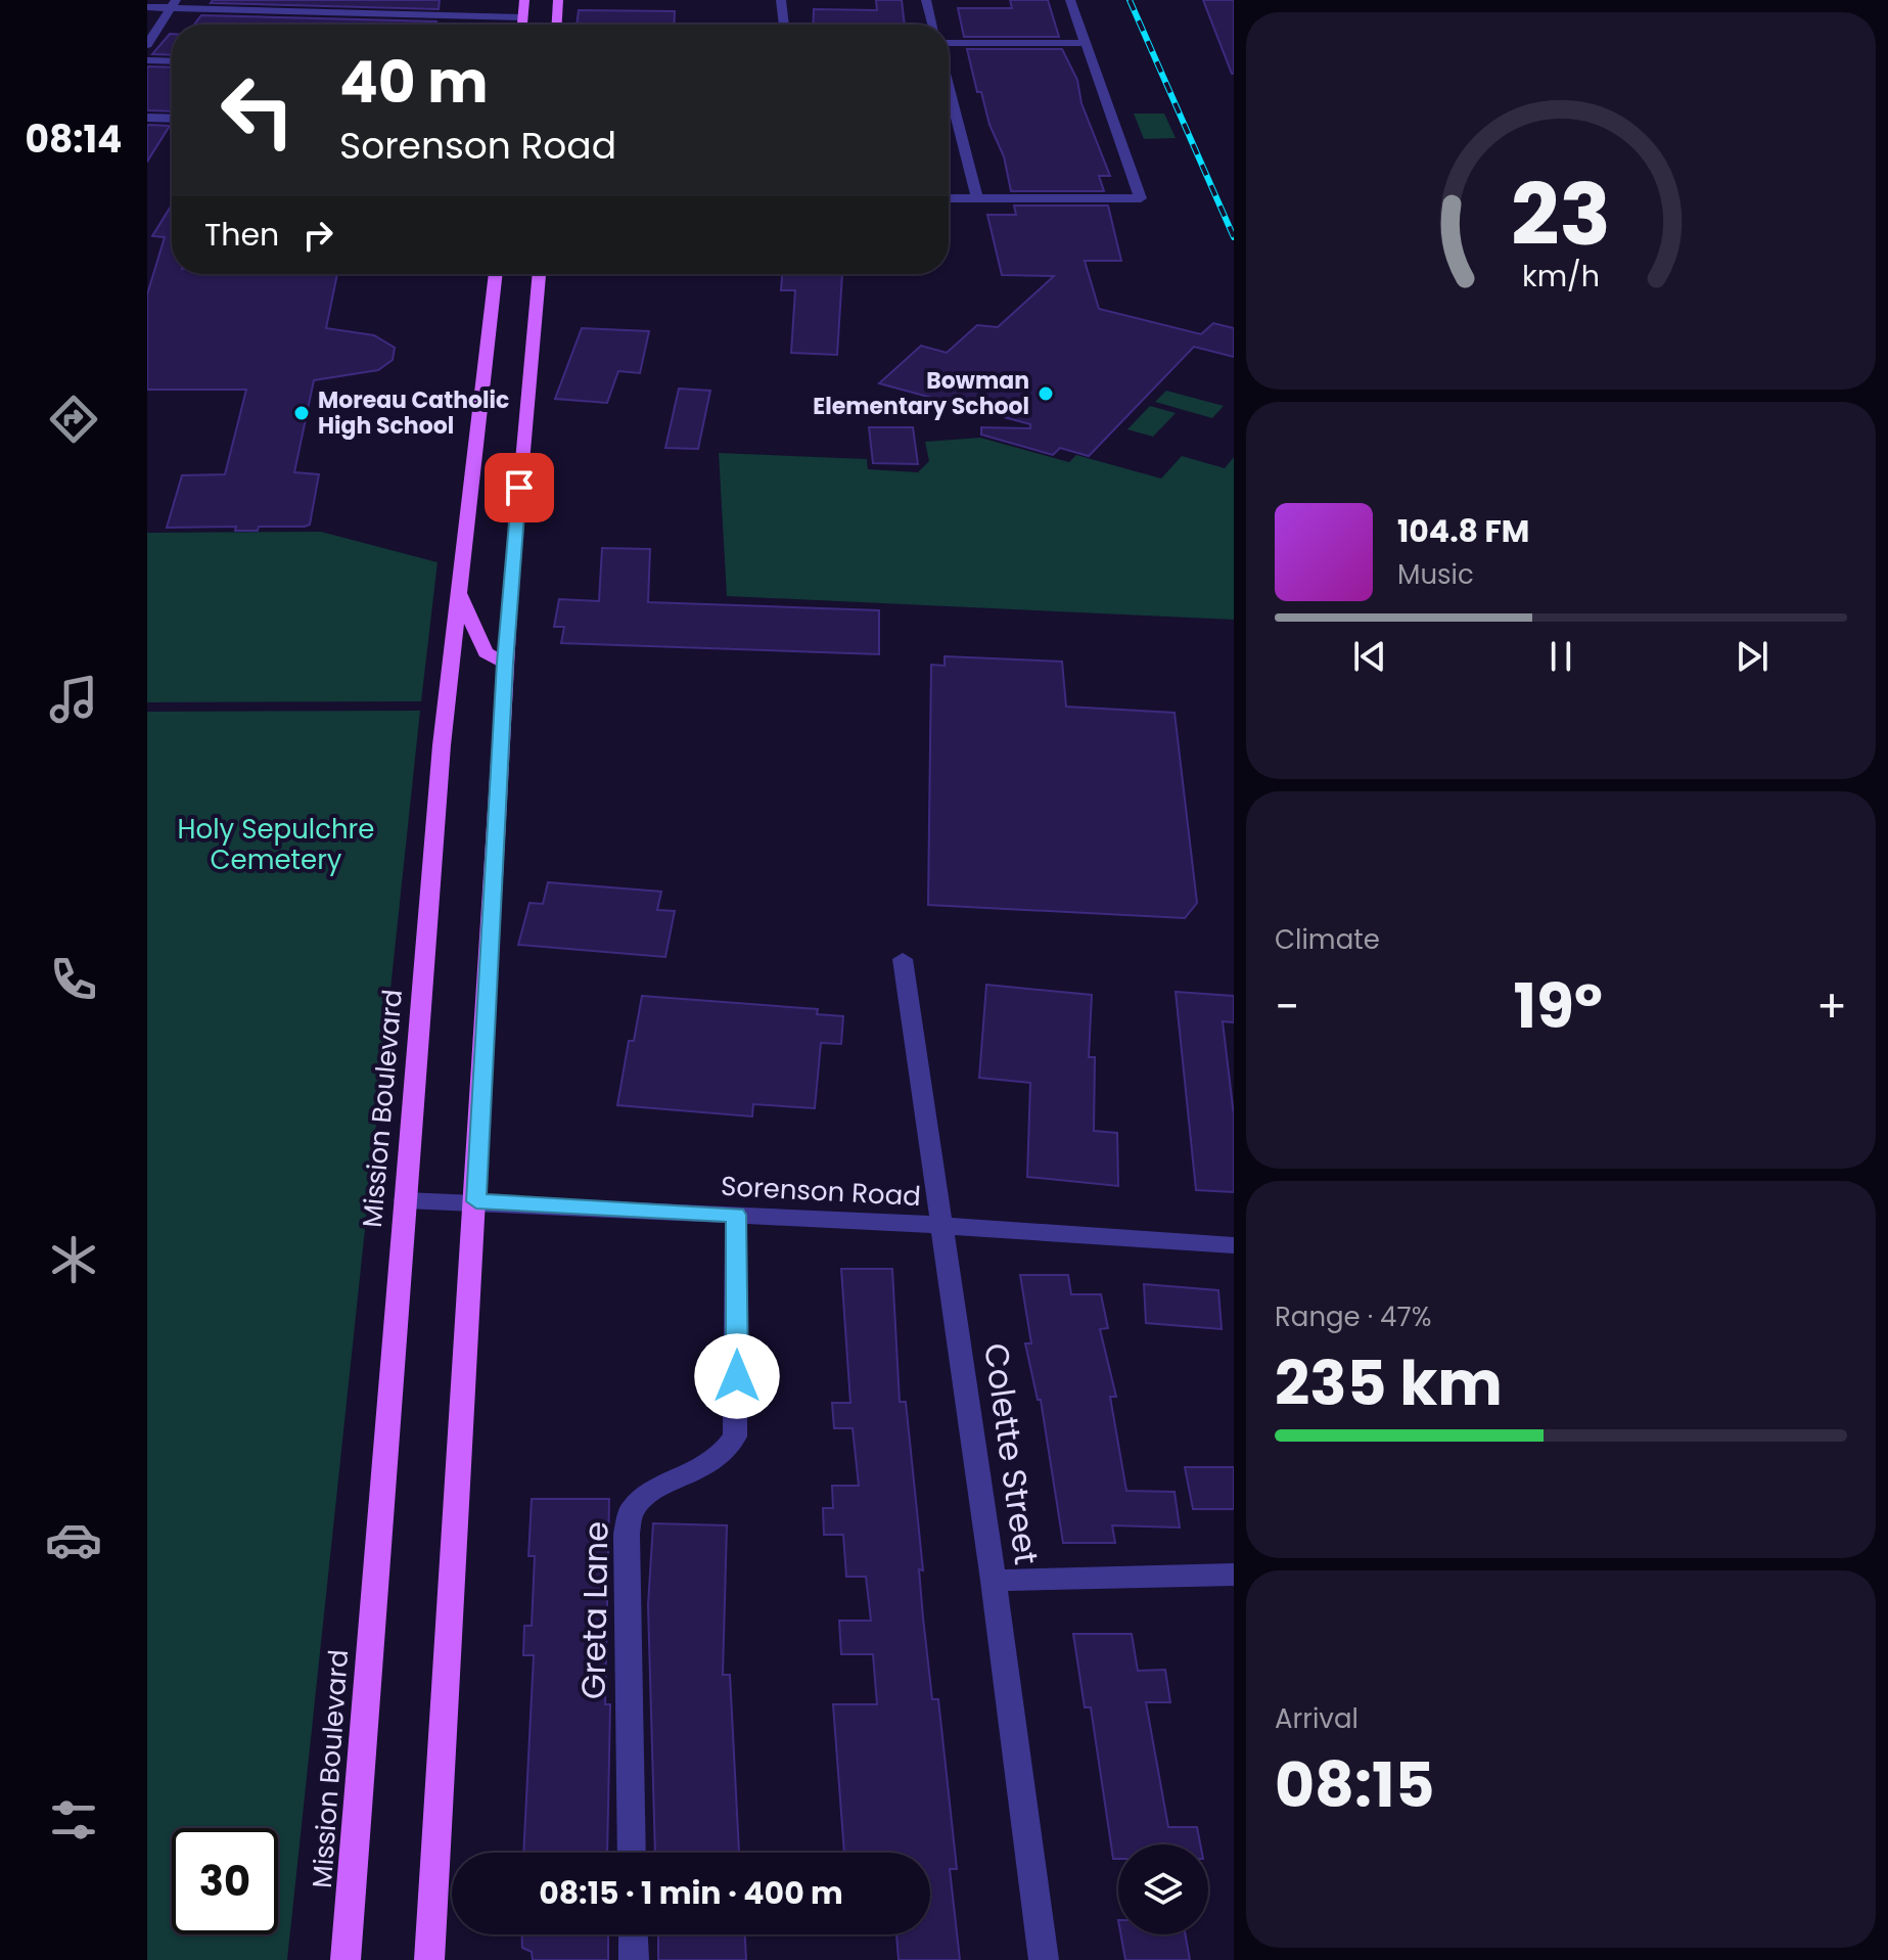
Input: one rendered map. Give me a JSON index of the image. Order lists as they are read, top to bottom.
{
  "streets": {
    "main road": ["Mission Boulevard"],
    "street": ["Sorenson Road", "Colette Street", "Greta Lane"]
  },
  "crossings": [
    ["Mission Boulevard", "Sorenson Road"],
    ["Sorenson Road", "Colette Street"],
    ["Sorenson Road", "Greta Lane"]
  ],
  "parks": ["Holy Sepulchre Cemetery"],
  "places": ["Bowman Elementary School", "Moreau Catholic High School"],
  "page": {
    "tabs": "08:14",
    "turn": ["40 m", "Sorenson Road"],
    "then": "Then",
    "song": ["104.8 FM", "Music"],
    "tile": [
      "Climate",
      ["Range · 47%", "235 km"],
      ["Arrival", "08:15"]
    ],
    "heat": ["−", "19°", "+"],
    "limit": "30",
    "trip": "08:15 · 1 min · 400 m",
    "gauge": ["23", "km/h"]
  }
}
